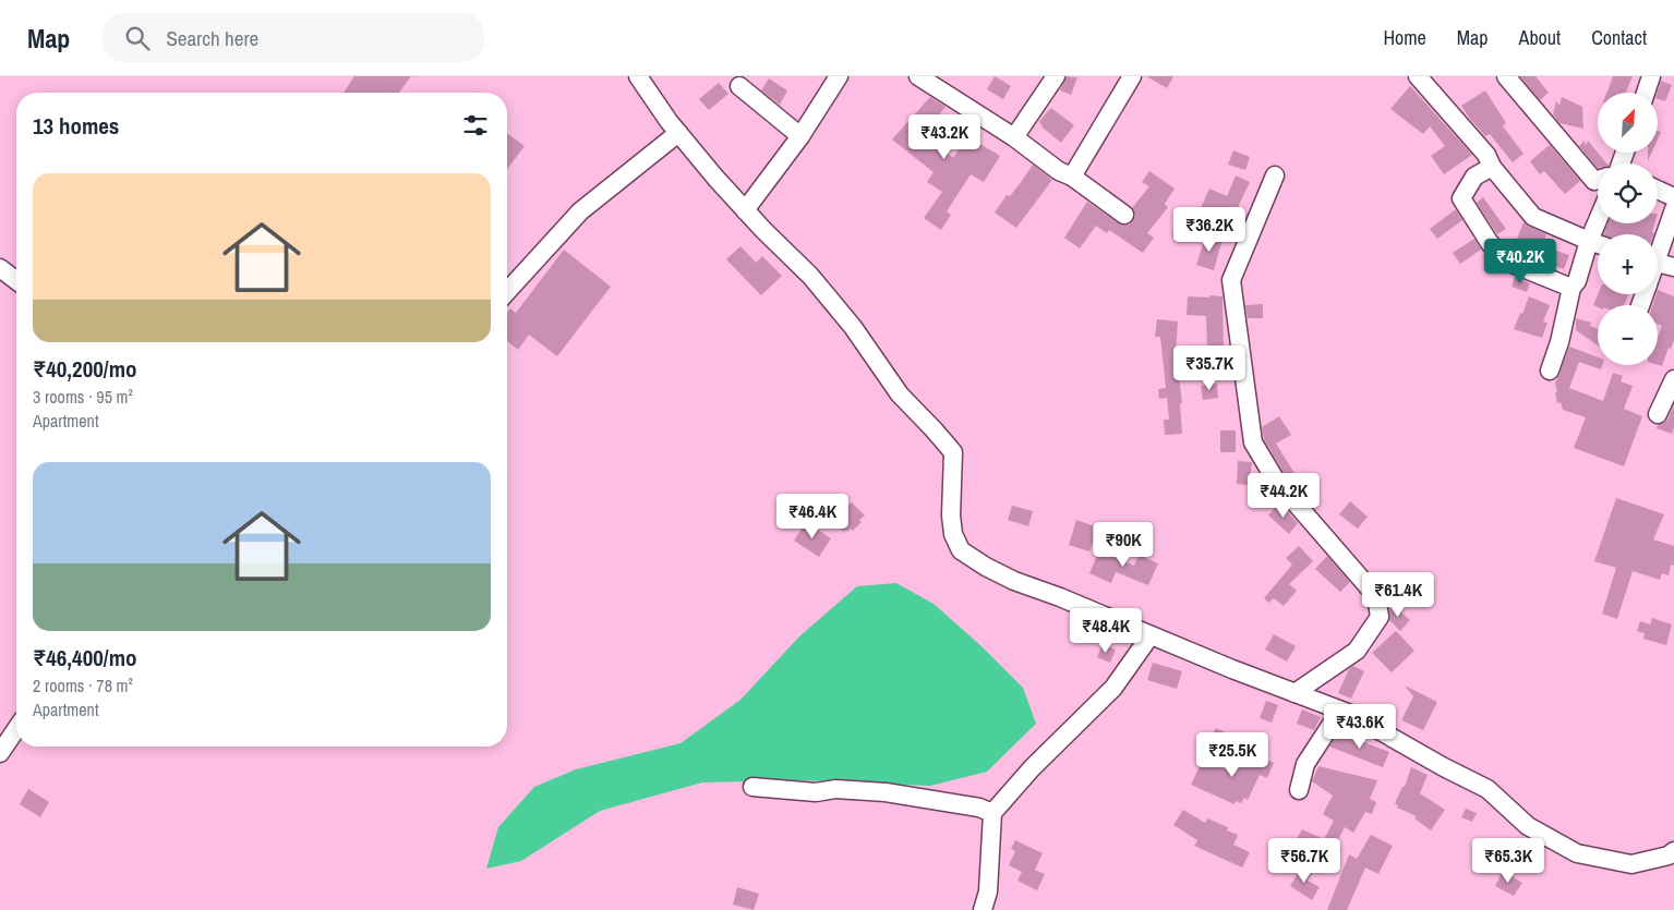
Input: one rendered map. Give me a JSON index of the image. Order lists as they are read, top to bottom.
{
  "north": "top right",
  "page": {
    "header": "Map",
    "search": "Search here",
    "nav": [
      "Home",
      "Map",
      "About",
      "Contact"
    ],
    "map_buttons": ["+", "−"],
    "heading": "13 homes",
    "price": [
      "₹43.2K",
      "₹36.2K",
      "₹40.2K",
      "₹35.7K",
      "₹44.2K",
      "₹46.4K",
      "₹90K",
      "₹61.4K",
      "₹48.4K",
      "₹43.6K",
      "₹25.5K",
      "₹56.7K",
      "₹65.3K"
    ],
    "list": [
      {
        "name": "₹40,200/mo",
        "note": "3 rooms · 95 m² · Apartment"
      },
      {
        "name": "₹46,400/mo",
        "note": "2 rooms · 78 m² · Apartment"
      }
    ]
  }
}
